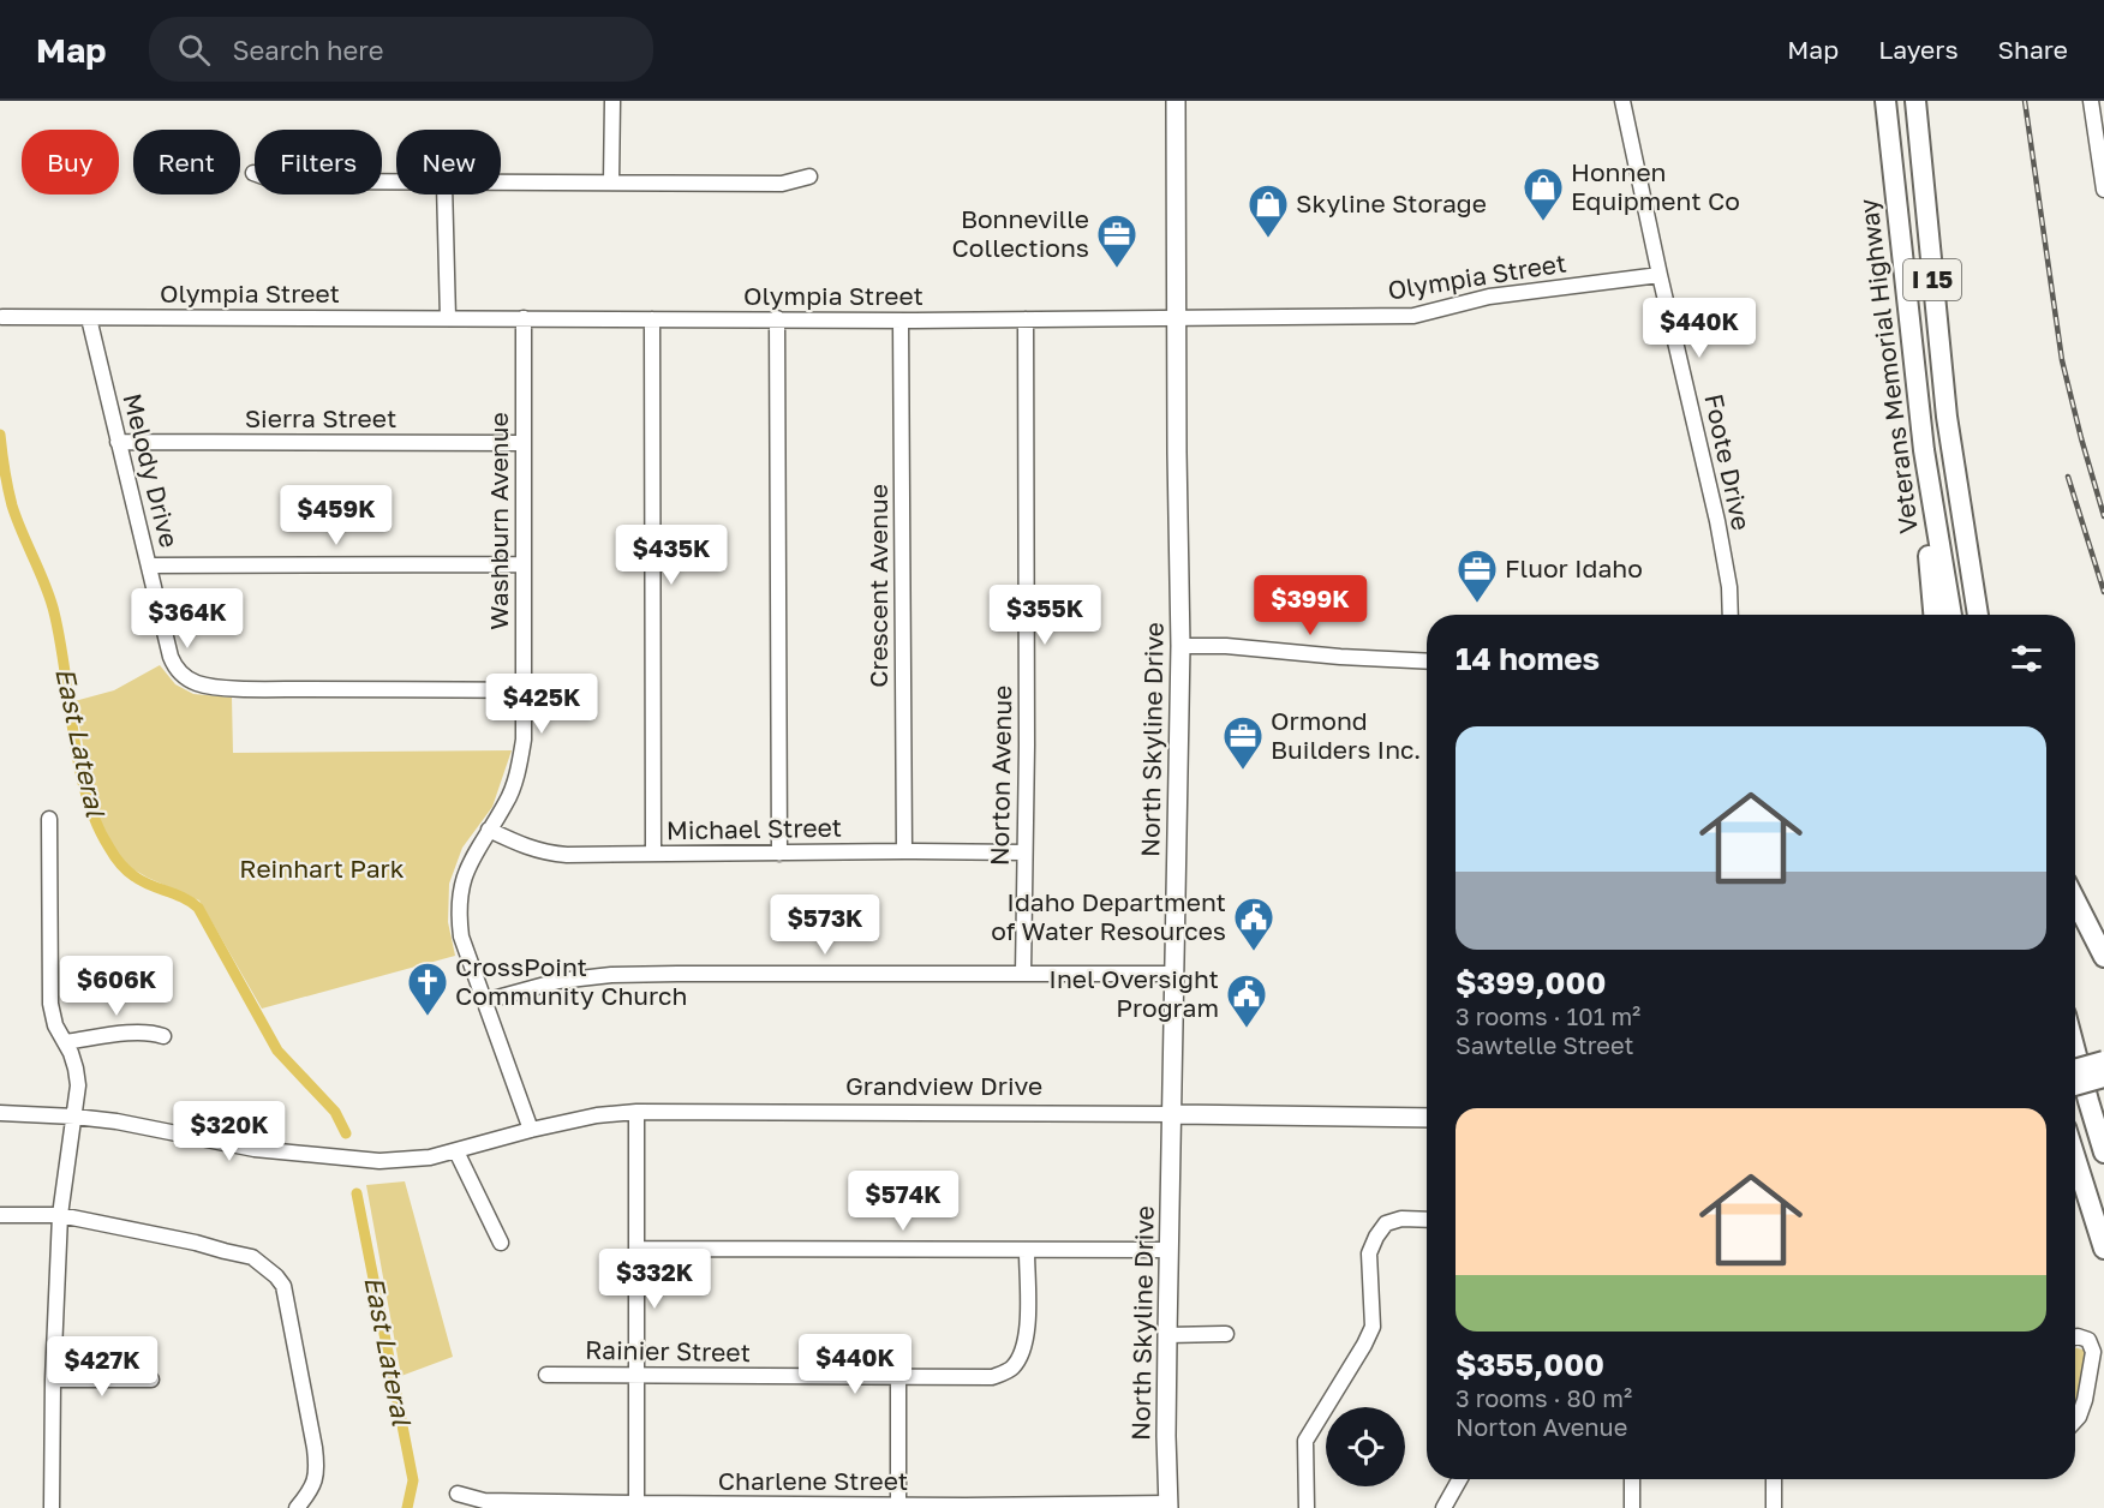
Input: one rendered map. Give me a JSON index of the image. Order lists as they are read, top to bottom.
{
  "streets": {
    "highway": ["I 15", "Veterans Memorial Highway"],
    "main road": ["North Skyline Drive", "Grandview Drive"],
    "street": [
      "Olympia Street",
      "Sierra Street",
      "Foote Drive",
      "Melody Drive",
      "Washburn Avenue",
      "Crescent Avenue",
      "Norton Avenue",
      "Michael Street",
      "Rainier Street",
      "Charlene Street"
    ]
  },
  "crossings": [
    ["Olympia Street", "Foote Drive"],
    ["Olympia Street", "Melody Drive"],
    ["Olympia Street", "Washburn Avenue"],
    ["Olympia Street", "Crescent Avenue"],
    ["Olympia Street", "North Skyline Drive"],
    ["Olympia Street", "Norton Avenue"],
    ["Sierra Street", "Melody Drive"],
    ["Sierra Street", "Washburn Avenue"],
    ["Melody Drive", "Washburn Avenue"],
    ["Washburn Avenue", "Michael Street"],
    ["Washburn Avenue", "Grandview Drive"],
    ["Crescent Avenue", "Michael Street"],
    ["North Skyline Drive", "Grandview Drive"],
    ["North Skyline Drive", "Charlene Street"],
    ["Norton Avenue", "Michael Street"]
  ],
  "water": ["East Lateral"],
  "parks": ["Reinhart Park"],
  "places": {
    "shop": ["Honnen Equipment Co", "Skyline Storage"],
    "office": ["Bonneville Collections", "Fluor Idaho", "Ormond Builders Inc."],
    "public building": ["Idaho Department of Water Resources", "Inel Oversight Program"],
    "church": ["CrossPoint Community Church"]
  },
  "page": {
    "header": "Map",
    "search": "Search here",
    "nav": ["Map", "Layers", "Share"],
    "chip": [
      "Buy",
      "Rent",
      "Filters",
      "New"
    ],
    "price": [
      "$440K",
      "$459K",
      "$435K",
      "$399K",
      "$355K",
      "$364K",
      "$425K",
      "$573K",
      "$606K",
      "$320K",
      "$574K",
      "$332K",
      "$440K",
      "$427K"
    ],
    "heading": "14 homes",
    "list": [
      {
        "name": "$399,000",
        "note": "3 rooms · 101 m² · Sawtelle Street"
      },
      {
        "name": "$355,000",
        "note": "3 rooms · 80 m² · Norton Avenue"
      }
    ]
  }
}
